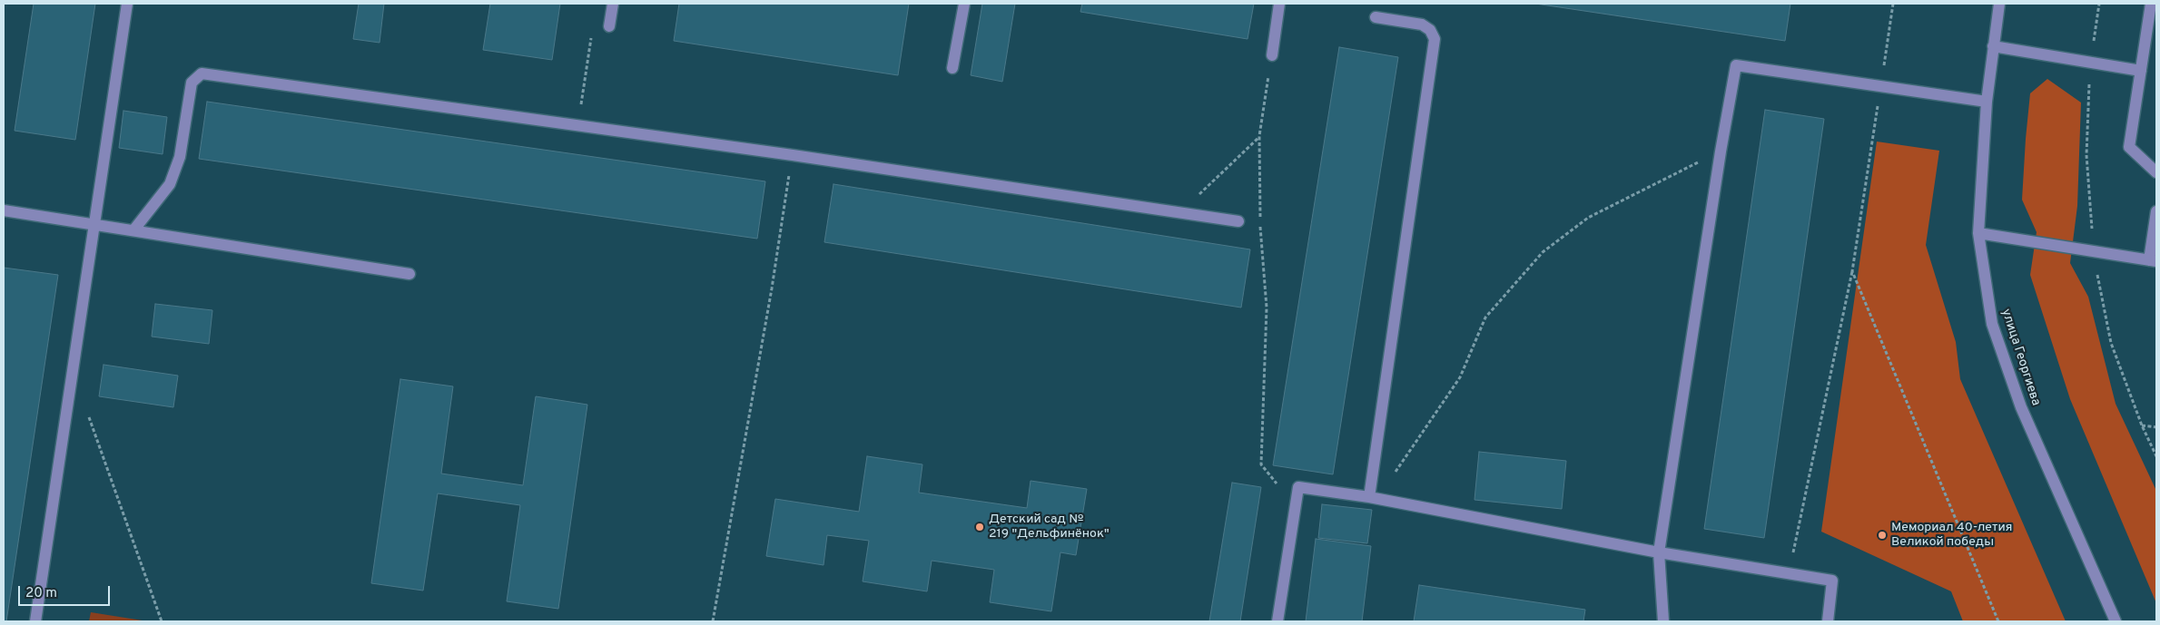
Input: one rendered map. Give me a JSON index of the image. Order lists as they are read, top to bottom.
{
  "streets": {
    "street": ["улица Георгиева"]
  },
  "places": ["Детский сад № 219 \"Дельфинёнок\"", "Мемориал 40-летия Великой победы"],
  "scale_bar": "20 m"
}
